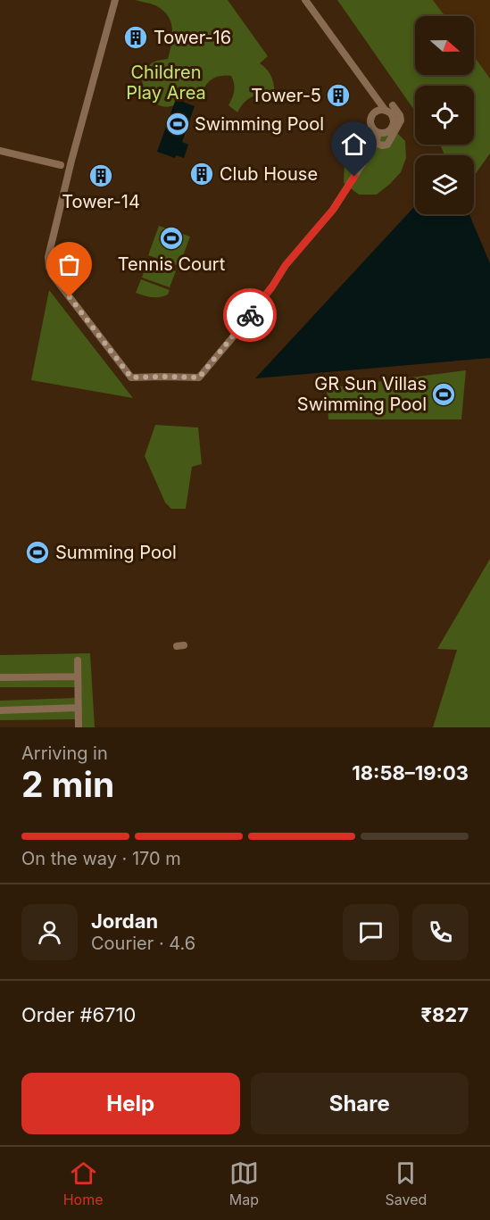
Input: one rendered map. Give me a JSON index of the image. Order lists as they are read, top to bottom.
{
  "parks": ["Children Play Area"],
  "places": {
    "building": [
      "Tower-16",
      "Tower-5",
      "Club House",
      "Tower-14"
    ],
    "sports": [
      "Swimming Pool",
      "Tennis Court",
      "GR Sun Villas Swimming Pool",
      "Summing Pool"
    ]
  },
  "north": "right",
  "page": {
    "heading": ["2 min", "Arriving in", "18:58–19:03"],
    "panel": [
      "Jordan",
      "Courier · 4.6",
      "Order #6710",
      "₹827"
    ],
    "bar": "On the way · 170 m",
    "buttons": ["Help", "Share"],
    "tabs": ["Home", "Map", "Saved"]
  }
}
